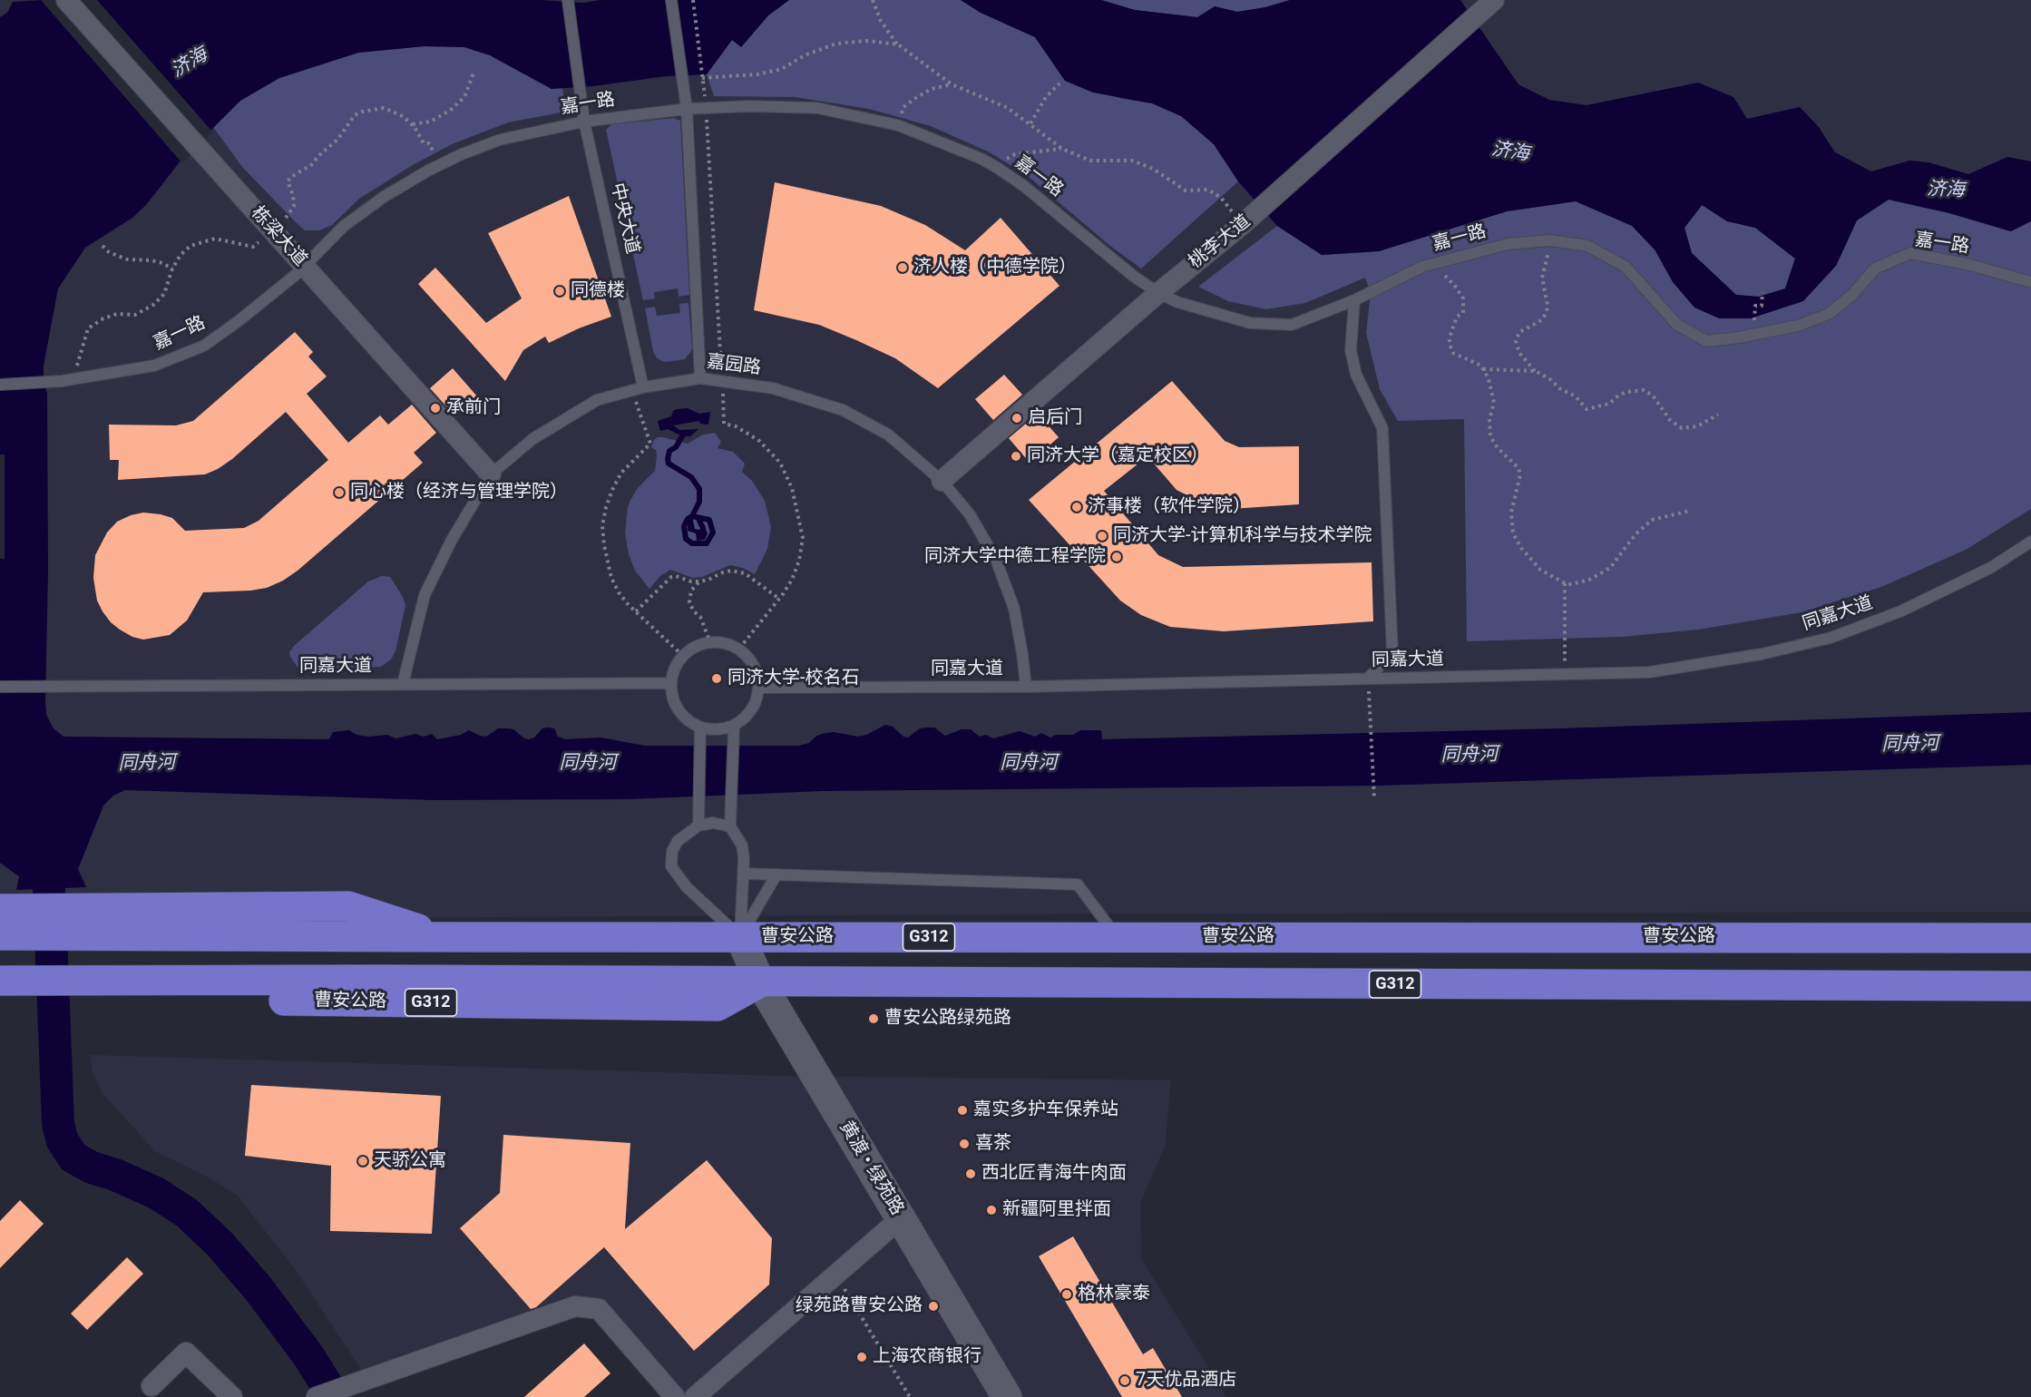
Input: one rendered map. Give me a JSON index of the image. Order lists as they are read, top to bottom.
{
  "streets": {
    "highway": ["曹安公路", "G312"],
    "street": ["栋梁大道", "桃李大道", "黄渡 • 绿苑路"],
    "lane": [
      "嘉一路",
      "中央大道",
      "嘉园路",
      "同嘉大道"
    ]
  },
  "crossings": [
    ["嘉一路", "中央大道"],
    ["嘉一路", "栋梁大道"],
    ["嘉一路", "桃李大道"],
    ["中央大道", "嘉园路"],
    ["栋梁大道", "嘉园路"],
    ["桃李大道", "嘉园路"],
    ["嘉园路", "同嘉大道"],
    ["曹安公路", "黄渡 • 绿苑路"]
  ],
  "water": ["济海", "同舟河"],
  "places": [
    "济人楼（中德学院）",
    "同德楼",
    "承前门",
    "启后门",
    "同济大学（嘉定校区）",
    "同心楼（经济与管理学院）",
    "济事楼（软件学院）",
    "同济大学-计算机科学与技术学院",
    "同济大学中德工程学院",
    "同济大学-校名石",
    "曹安公路绿苑路",
    "嘉实多护车保养站",
    "喜茶",
    "天骄公寓",
    "西北匠青海牛肉面",
    "新疆阿里拌面",
    "格林豪泰",
    "绿苑路曹安公路",
    "上海农商银行",
    "7天优品酒店"
  ]
}
